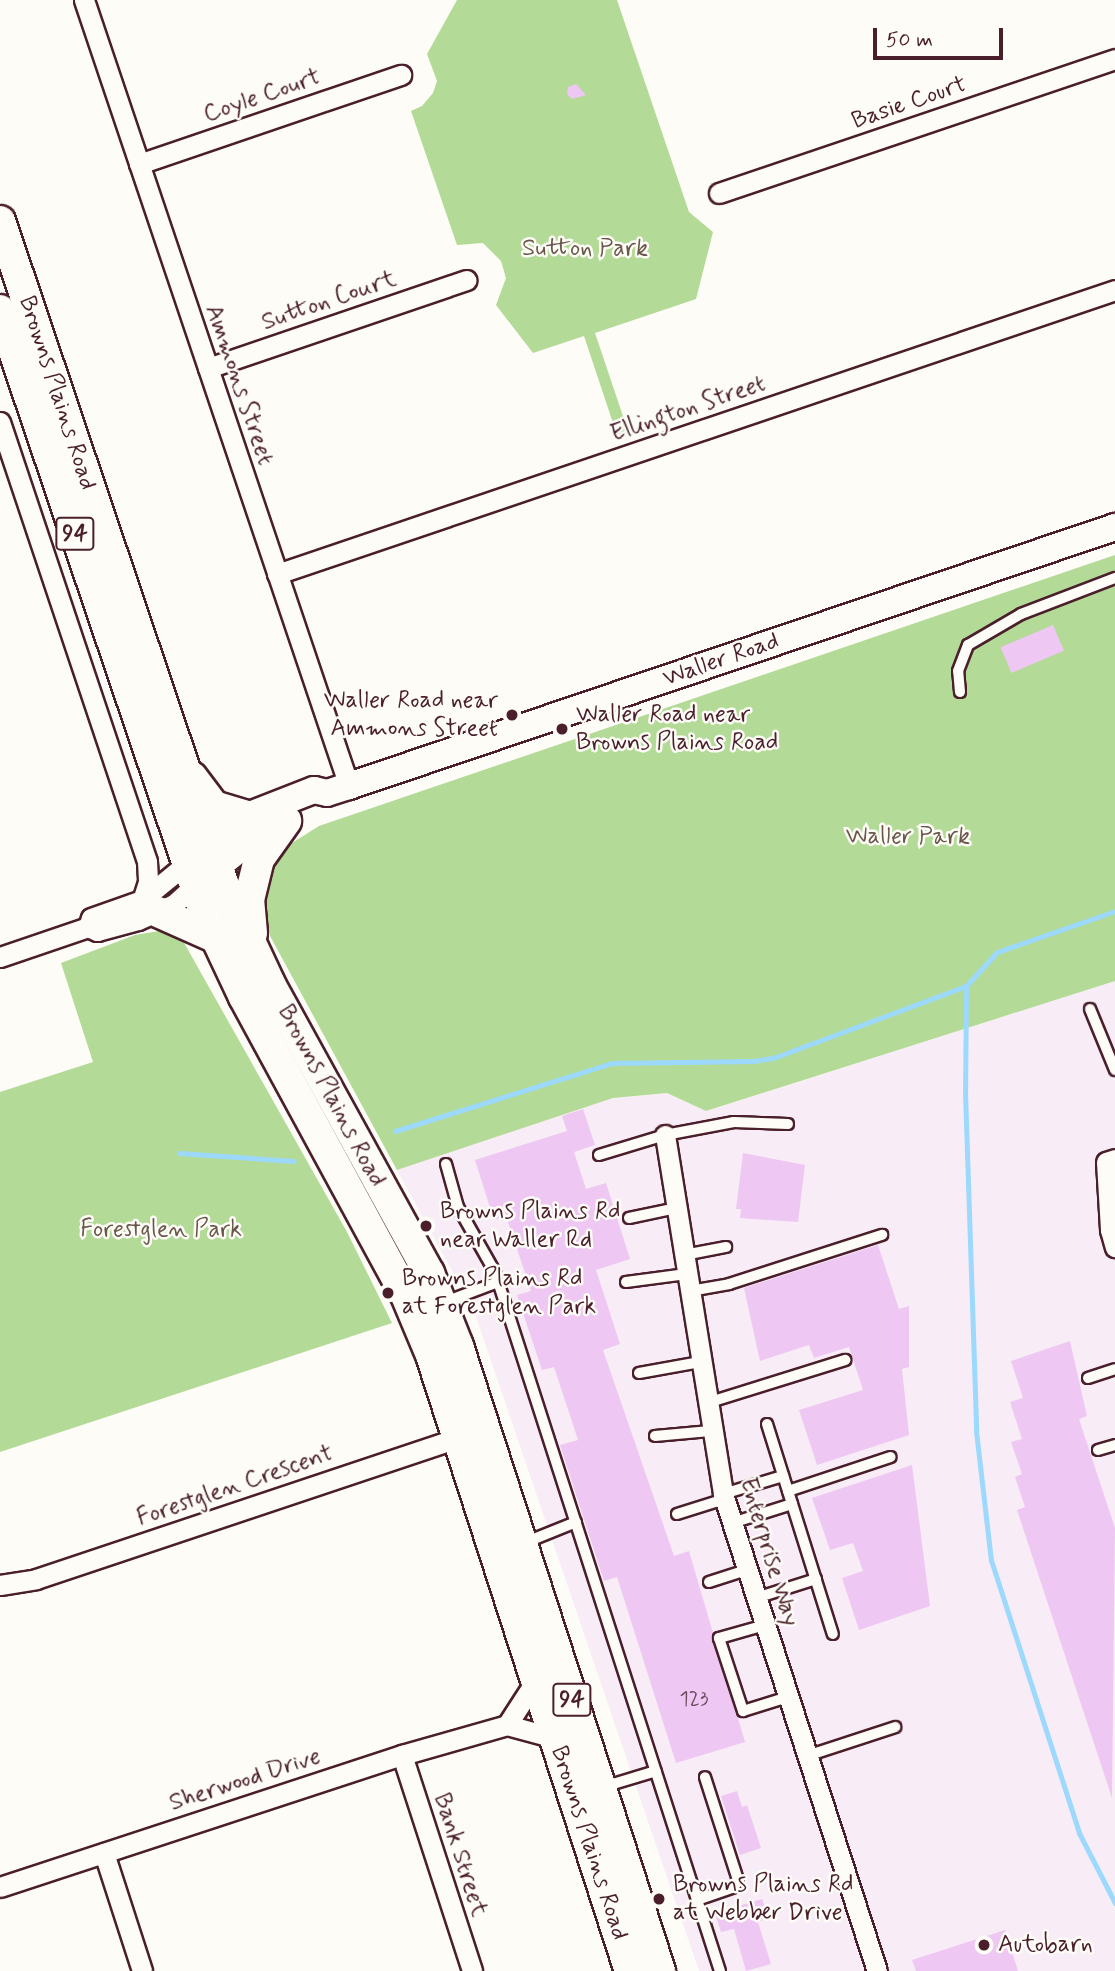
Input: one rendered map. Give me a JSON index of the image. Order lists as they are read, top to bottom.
{
  "streets": {
    "main road": ["Browns Plains Road", "94"],
    "street": [
      "Coyle Court",
      "Basie Court",
      "Sutton Court",
      "Ammons Street",
      "Ellington Street",
      "Waller Road",
      "Forestglen Crescent",
      "Enterprise Way",
      "Sherwood Drive",
      "Bank Street"
    ]
  },
  "crossings": [
    ["Coyle Court", "Ammons Street"],
    ["Sutton Court", "Ammons Street"],
    ["Ammons Street", "Ellington Street"],
    ["Ammons Street", "Waller Road"],
    ["Browns Plains Road", "Waller Road"],
    ["Browns Plains Road", "Forestglen Crescent"],
    ["Sherwood Drive", "Bank Street"]
  ],
  "parks": ["Sutton Park", "Waller Park", "Forestglen Park"],
  "places": [
    "Waller Road near Ammons Street",
    "Waller Road near Browns Plains Road",
    "Browns Plains Rd near Waller Rd",
    "Browns Plains Rd at Forestglen Park",
    "Browns Plains Rd at Webber Drive",
    "Autobarn"
  ],
  "house_numbers": ["123"],
  "scale_bar": "50 m"
}
